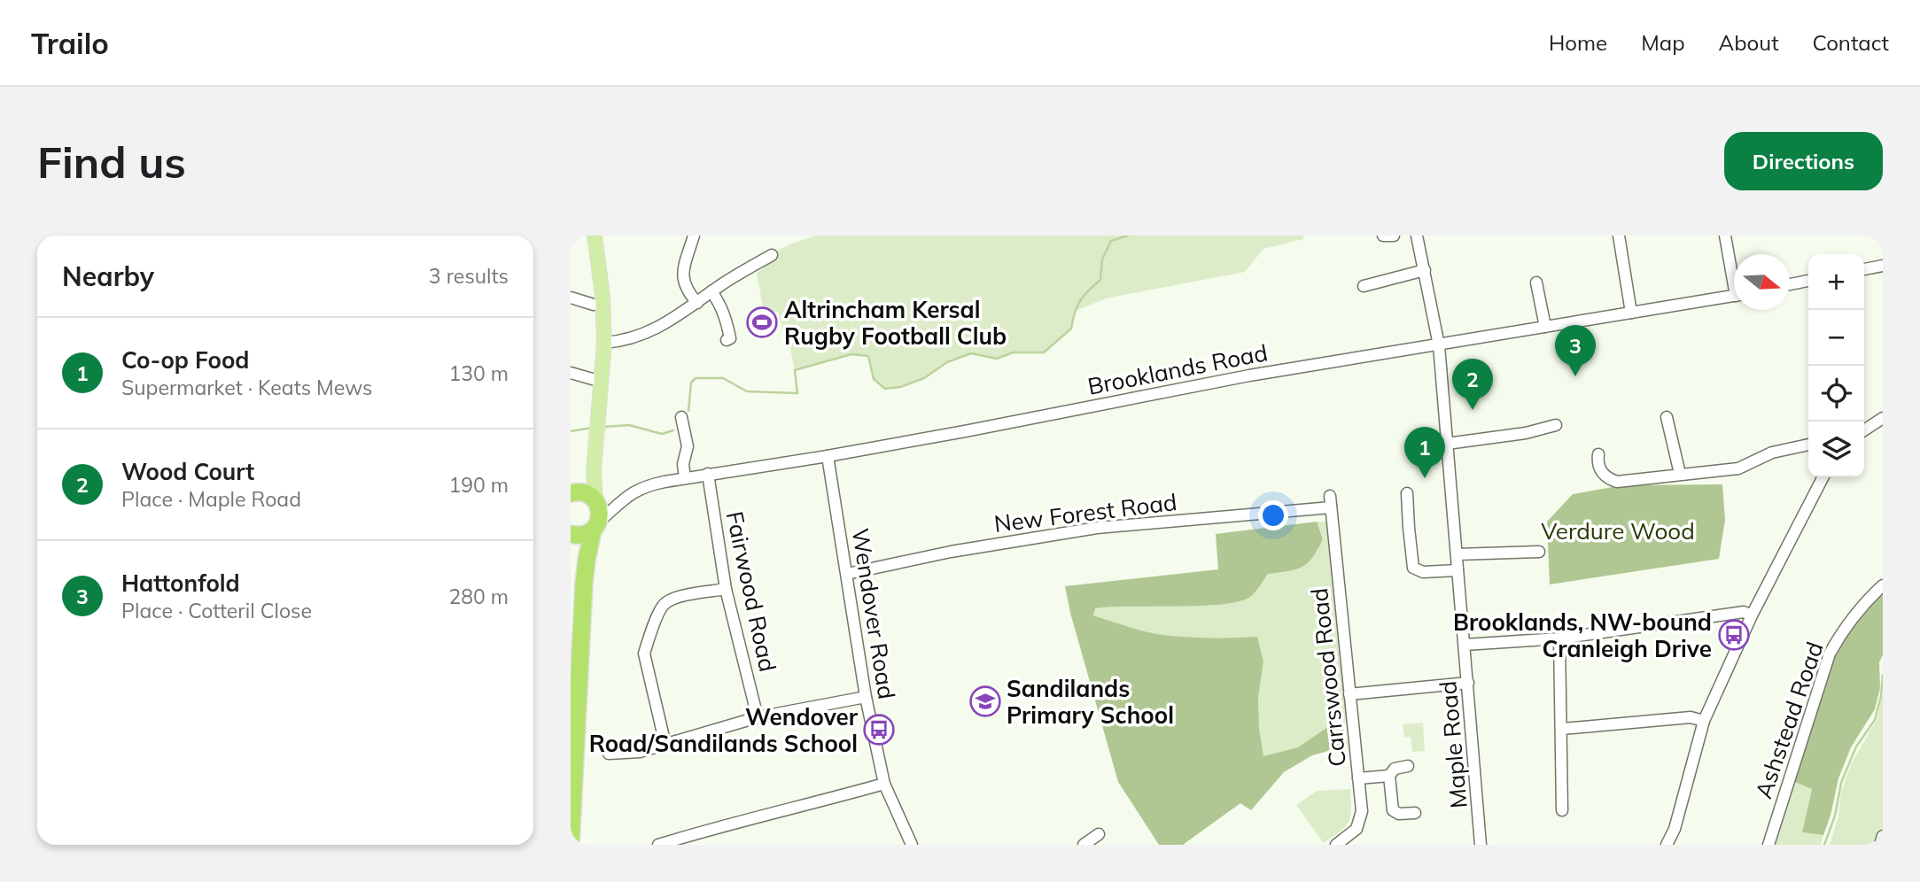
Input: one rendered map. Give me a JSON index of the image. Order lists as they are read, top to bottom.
{
  "streets": {
    "street": [
      "Brooklands Road",
      "New Forest Road",
      "Fairwood Road",
      "Wendover Road",
      "Carrswood Road",
      "Ashstead Road",
      "Maple Road"
    ]
  },
  "crossings": [
    ["Brooklands Road", "Fairwood Road"],
    ["Brooklands Road", "Wendover Road"],
    ["Brooklands Road", "Maple Road"],
    ["New Forest Road", "Wendover Road"],
    ["New Forest Road", "Carrswood Road"]
  ],
  "parks": ["Verdure Wood"],
  "places": {
    "sports": ["Altrincham Kersal Rugby Football Club"],
    "bus stop": ["Brooklands, NW-bound Cranleigh Drive", "Wendover Road/Sandilands School"],
    "school or university": ["Sandilands Primary School"]
  },
  "north": "right",
  "page": {
    "header": "Trailo",
    "nav": [
      "Home",
      "Map",
      "About",
      "Contact"
    ],
    "buttons": "Directions",
    "title": "Find us",
    "heading": ["Nearby", "3 results"],
    "map_buttons": ["+", "−"],
    "list": [
      {
        "mark": "1",
        "name": "Co-op Food",
        "note": "Supermarket · Keats Mews",
        "value": "130 m"
      },
      {
        "mark": "2",
        "name": "Wood Court",
        "note": "Place · Maple Road",
        "value": "190 m"
      },
      {
        "mark": "3",
        "name": "Hattonfold",
        "note": "Place · Cotteril Close",
        "value": "280 m"
      }
    ],
    "pins": ["3", "2", "1"]
  }
}
